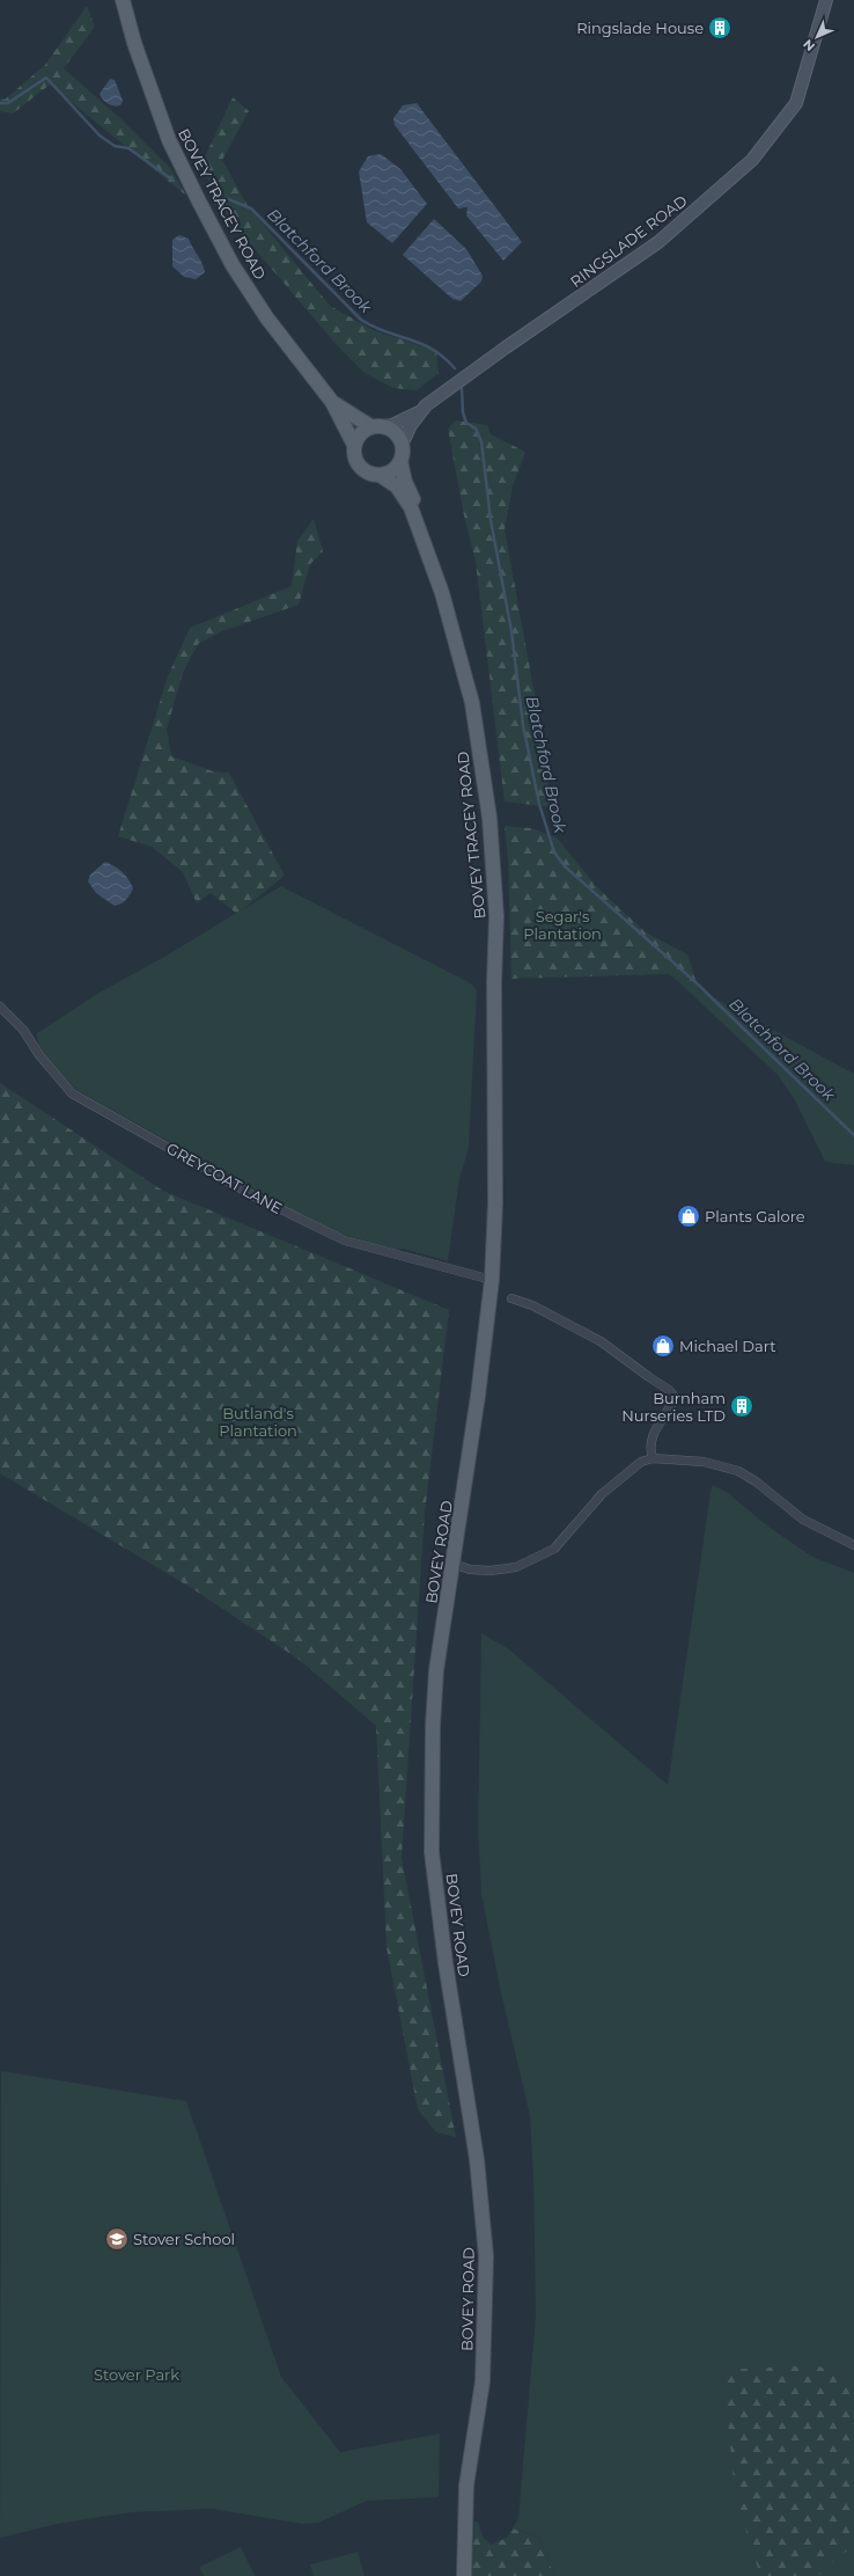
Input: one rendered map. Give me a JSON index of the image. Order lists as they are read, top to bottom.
{
  "streets": {
    "main road": ["BOVEY TRACEY ROAD", "BOVEY ROAD"],
    "street": ["RINGSLADE ROAD", "GREYCOAT LANE"]
  },
  "crossings": [
    ["BOVEY TRACEY ROAD", "RINGSLADE ROAD"],
    ["BOVEY TRACEY ROAD", "GREYCOAT LANE"],
    ["BOVEY TRACEY ROAD", "BOVEY ROAD"],
    ["GREYCOAT LANE", "BOVEY ROAD"]
  ],
  "water": ["Blatchford Brook"],
  "parks": ["Segar's Plantation", "Butland's Plantation", "Stover Park"],
  "places": {
    "building": ["Ringslade House", "Burnham Nurseries LTD"],
    "shop": ["Plants Galore", "Michael Dart"],
    "school or university": ["Stover School"]
  },
  "north": "bottom left"
}
